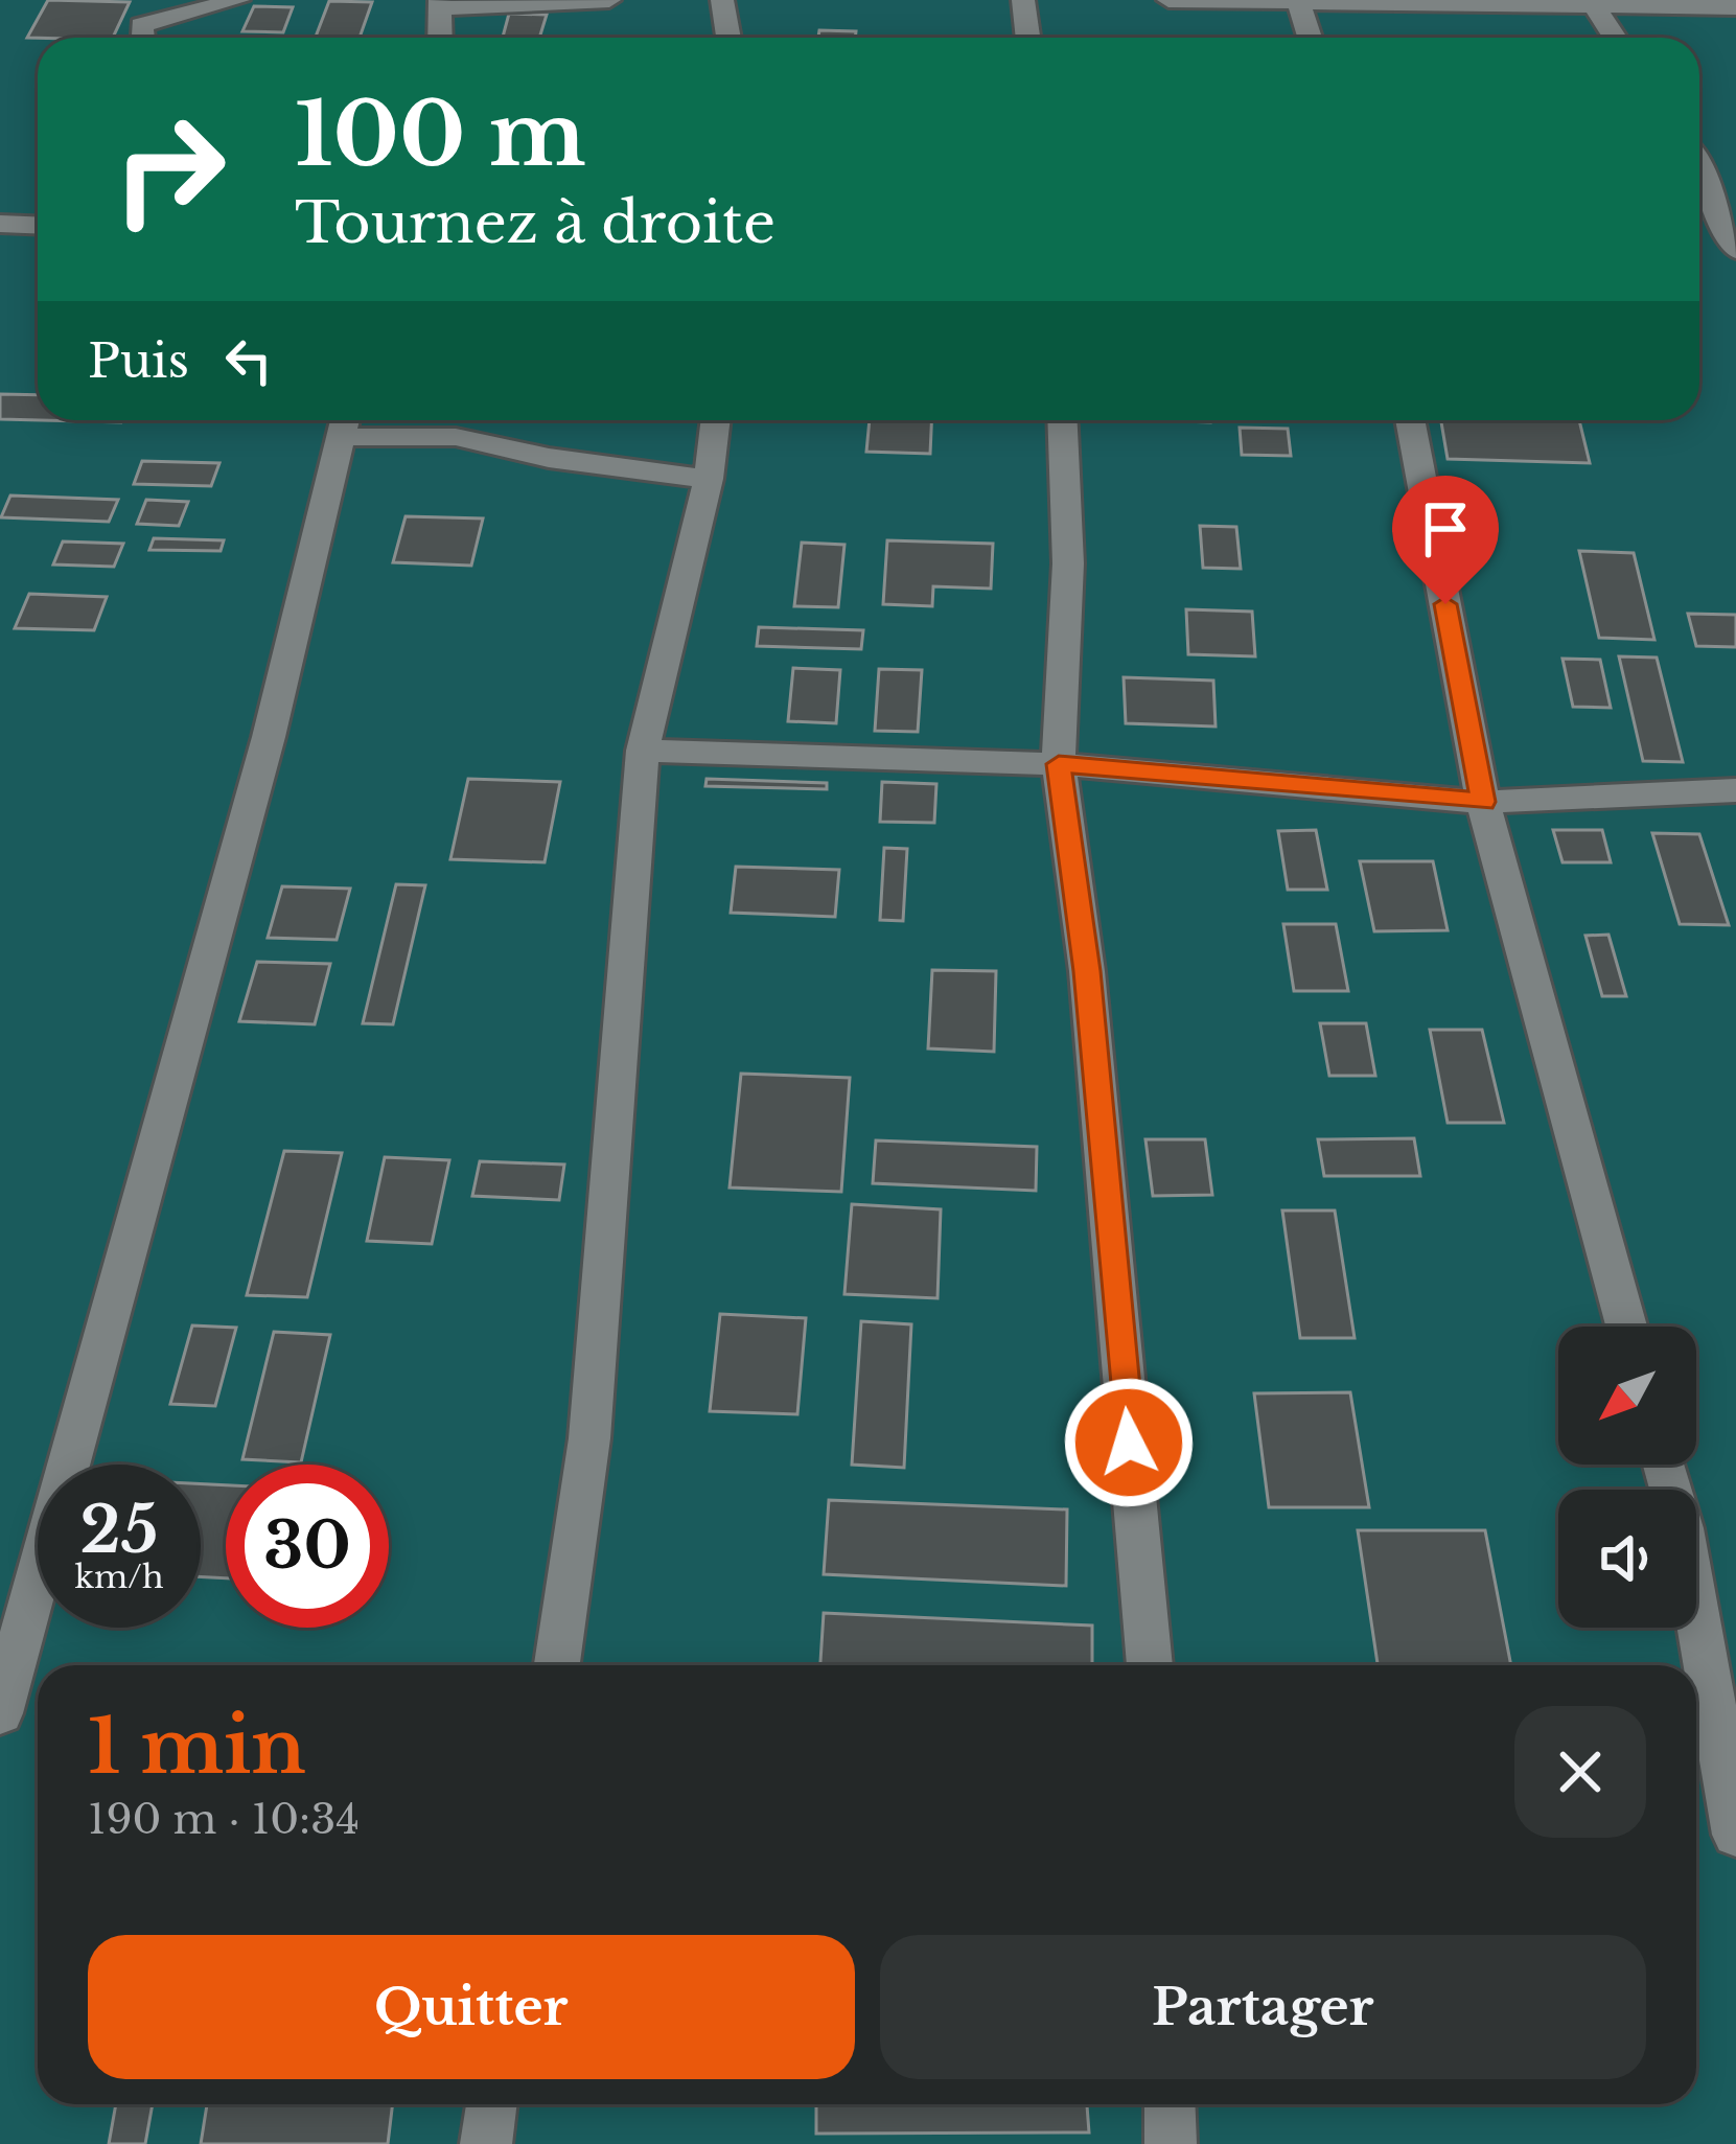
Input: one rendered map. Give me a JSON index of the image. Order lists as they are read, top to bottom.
{
  "north": "bottom left",
  "page": {
    "turn": ["100 m", "Tournez à droite"],
    "then": "Puis",
    "speed": "25 km/h",
    "limit": "30",
    "heading": ["1 min", "190 m · 10:34"],
    "buttons": ["Quitter", "Partager"]
  }
}
